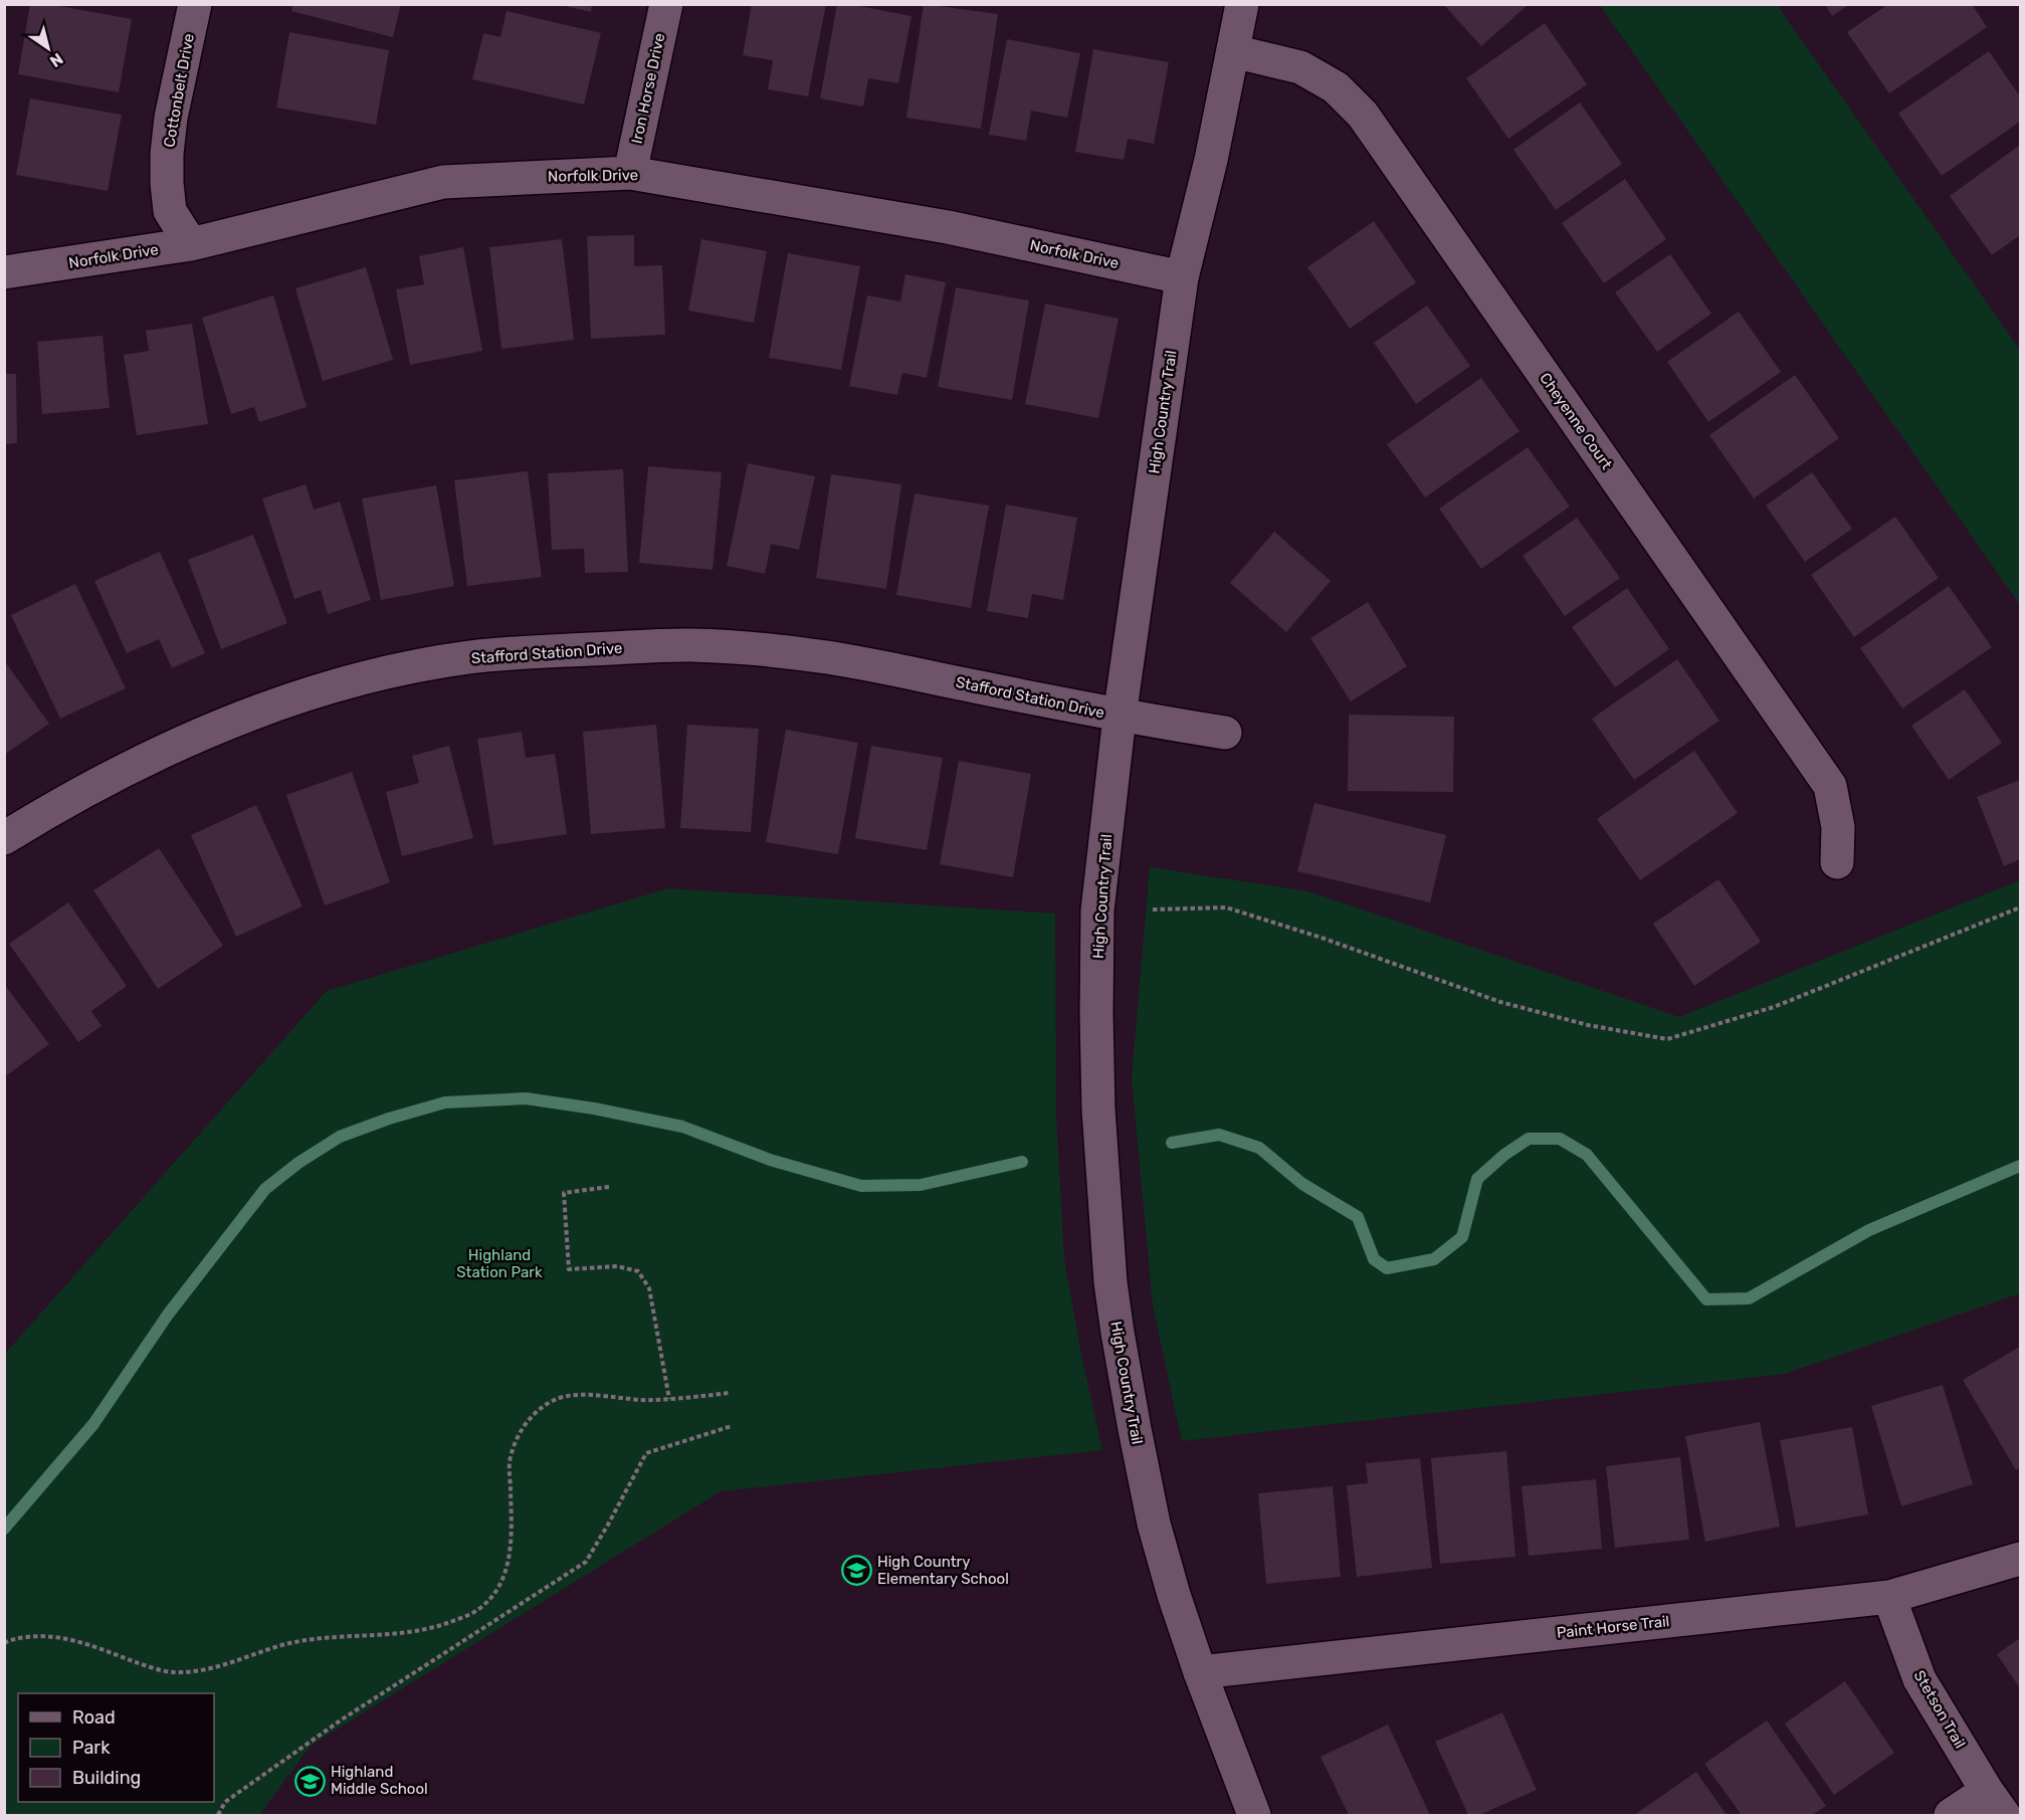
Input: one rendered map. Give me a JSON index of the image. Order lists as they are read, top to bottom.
{
  "streets": {
    "street": [
      "Iron Horse Drive",
      "Cottonbelt Drive",
      "Norfolk Drive",
      "High Country Trail",
      "Cheyenne Court",
      "Stafford Station Drive",
      "Paint Horse Trail",
      "Stetson Trail"
    ]
  },
  "crossings": [
    ["Iron Horse Drive", "Norfolk Drive"],
    ["Cottonbelt Drive", "Norfolk Drive"],
    ["Norfolk Drive", "High Country Trail"],
    ["High Country Trail", "Cheyenne Court"],
    ["High Country Trail", "Stafford Station Drive"],
    ["High Country Trail", "Paint Horse Trail"],
    ["Paint Horse Trail", "Stetson Trail"]
  ],
  "parks": ["Highland Station Park"],
  "places": {
    "school or university": ["High Country Elementary School", "Highland Middle School"]
  },
  "legend": ["Road", "Park", "Building"],
  "north": "bottom right"
}
